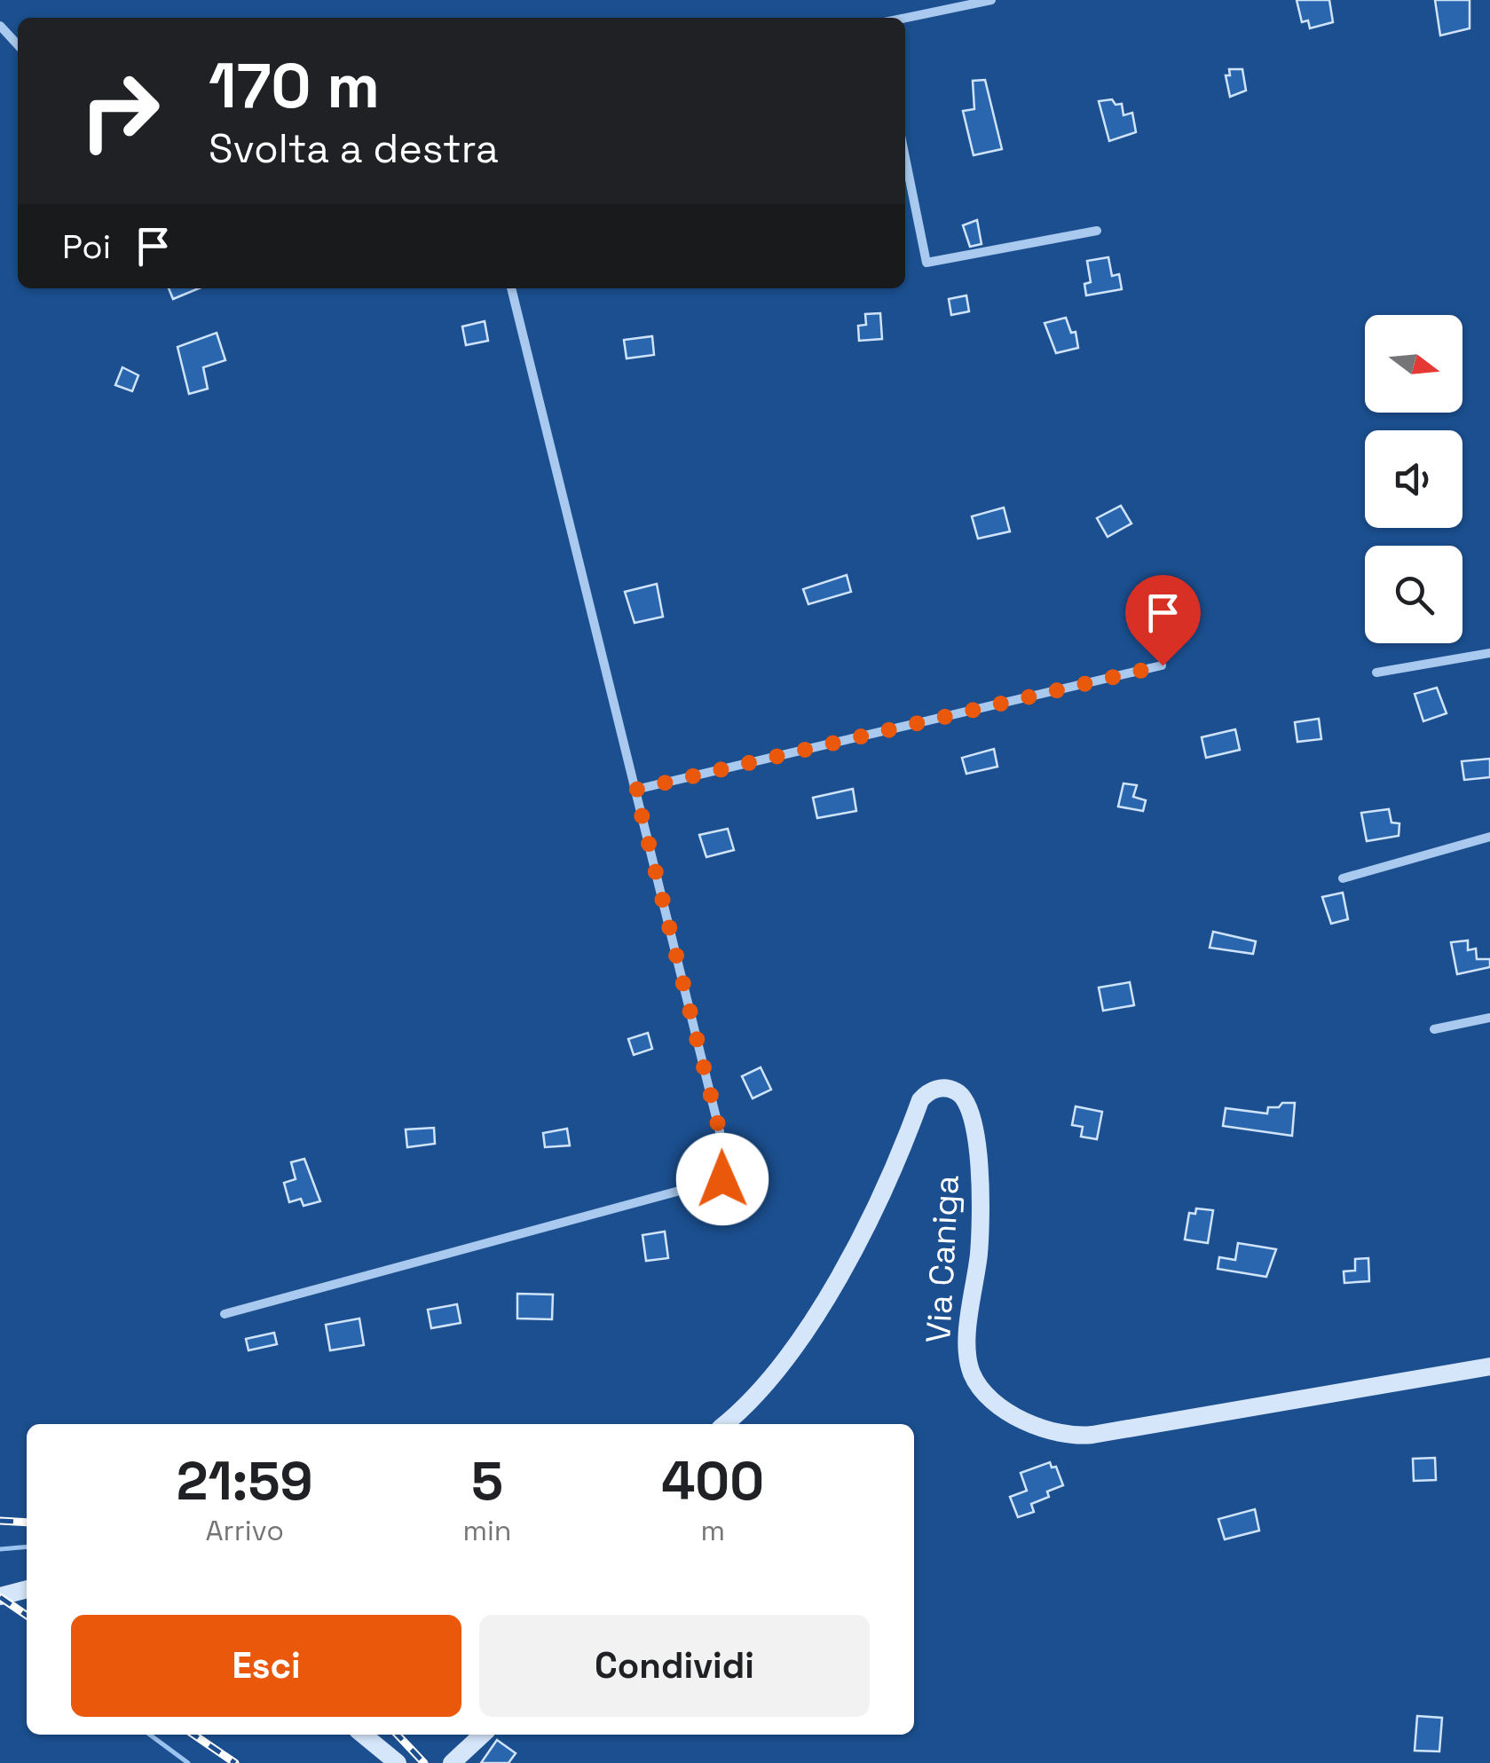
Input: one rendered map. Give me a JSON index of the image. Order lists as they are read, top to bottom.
{
  "streets": {
    "street": ["Via Caniga"]
  },
  "north": "right",
  "page": {
    "turn": ["170 m", "Svolta a destra"],
    "then": "Poi",
    "eta": [
      "21:59",
      "Arrivo",
      "5",
      "min",
      "400",
      "m"
    ],
    "buttons": ["Esci", "Condividi"]
  }
}
